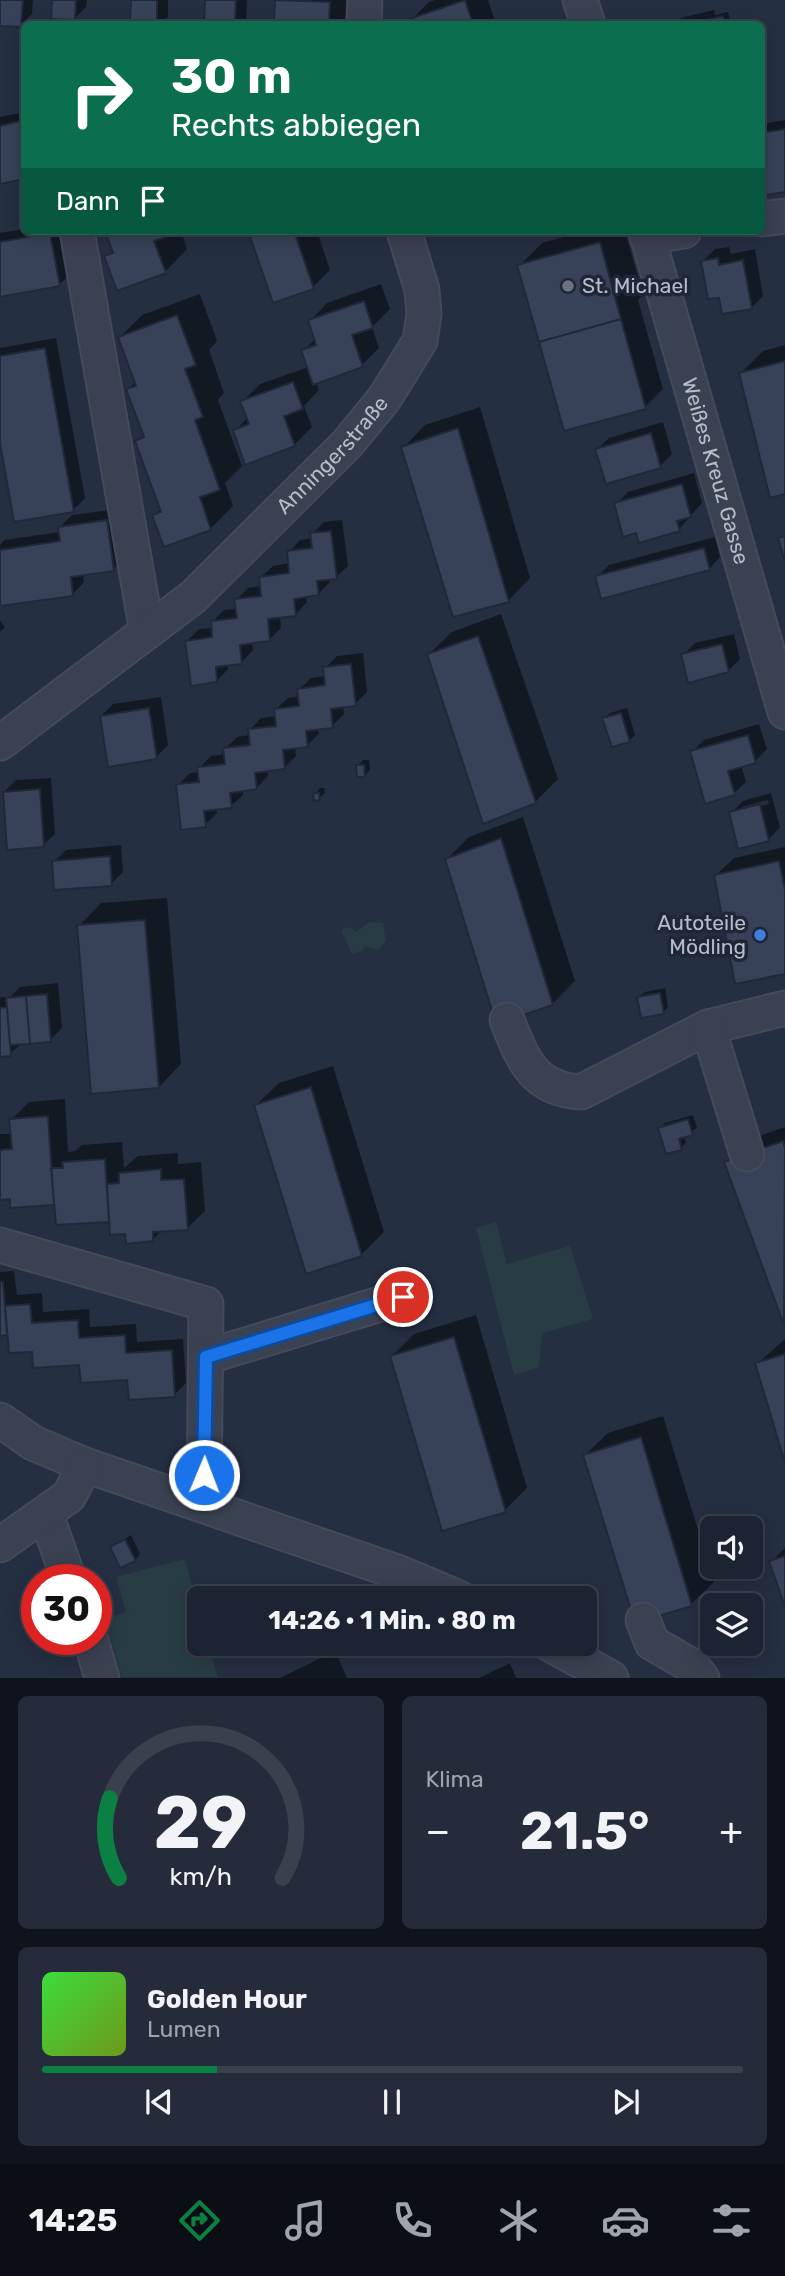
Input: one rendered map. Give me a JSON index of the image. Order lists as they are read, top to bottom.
{
  "streets": {
    "street": ["Anningerstraße", "Weißes Kreuz Gasse"]
  },
  "places": ["St. Michael", "Autoteile Mödling"],
  "page": {
    "turn": ["30 m", "Rechts abbiegen"],
    "then": "Dann",
    "limit": "30",
    "trip": "14:26 · 1 Min. · 80 m",
    "tile": "Klima",
    "heat": ["−", "21.5°", "+"],
    "song": ["Golden Hour", "Lumen"],
    "tabs": "14:25",
    "gauge": ["29", "km/h"]
  }
}
